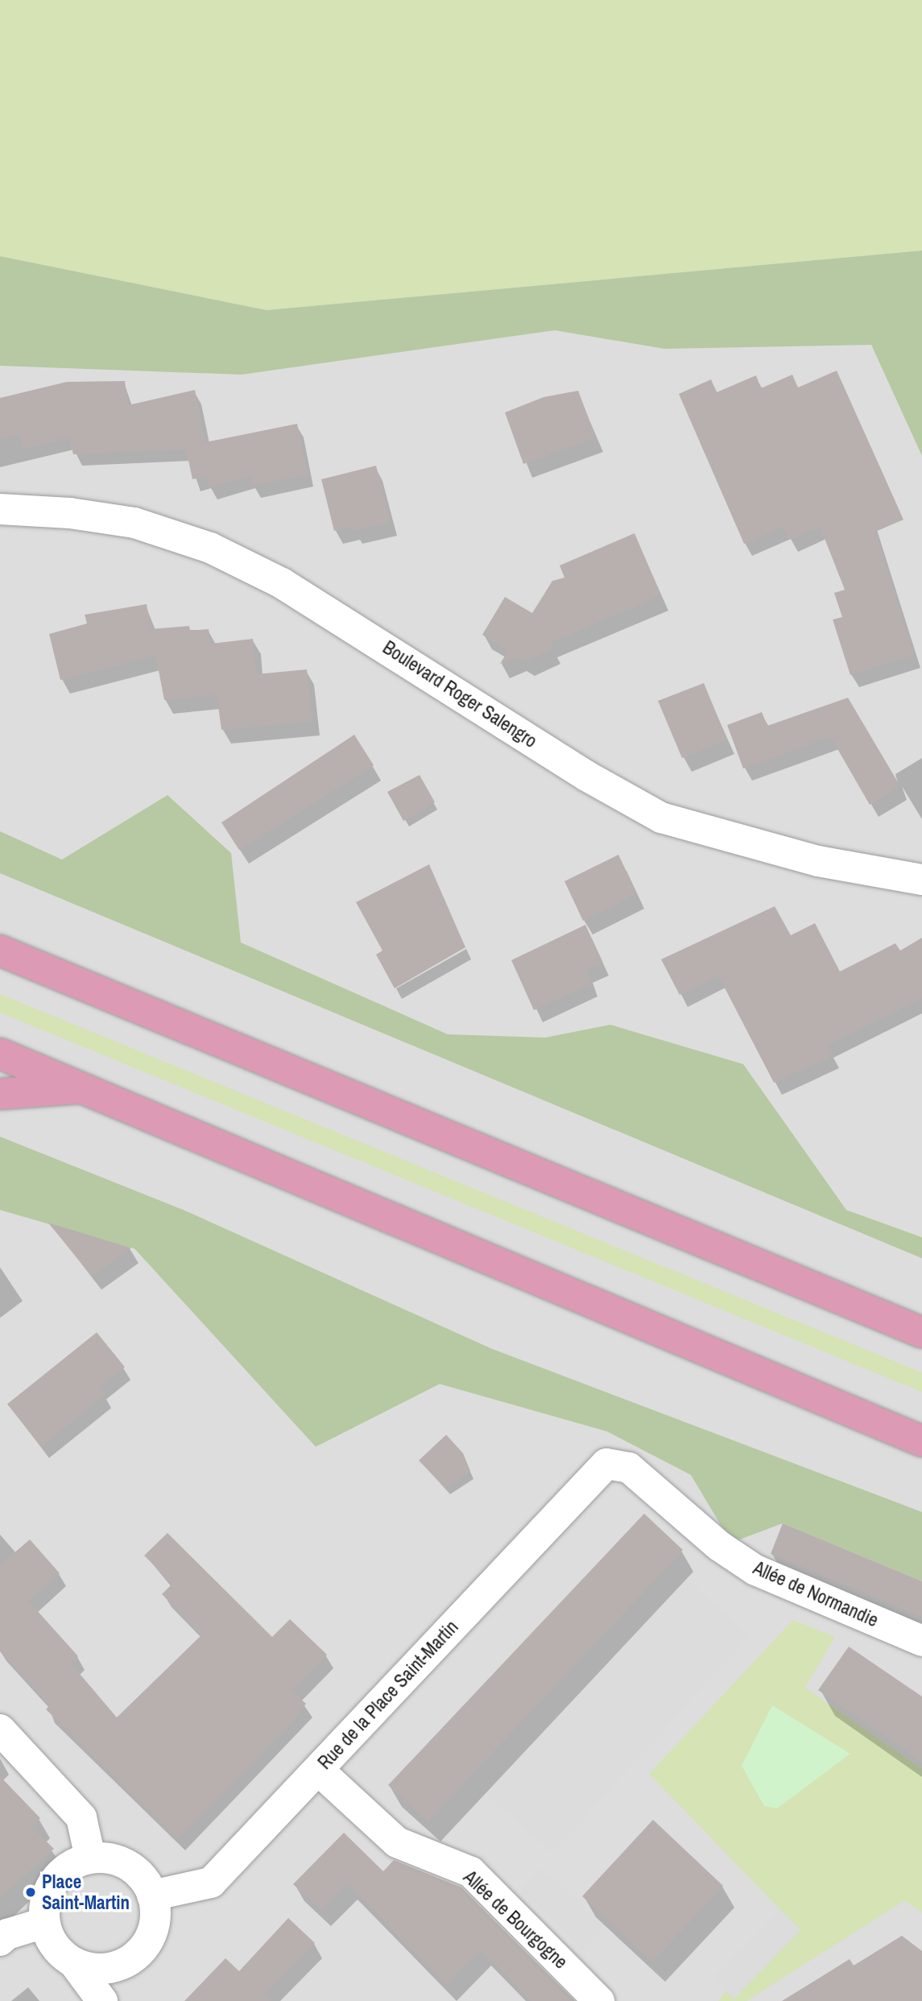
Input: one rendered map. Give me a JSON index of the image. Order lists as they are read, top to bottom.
{
  "streets": {
    "street": [
      "Boulevard Roger Salengro",
      "Allée de Normandie",
      "Rue de la Place Saint-Martin",
      "Allée de Bourgogne"
    ]
  },
  "crossings": [
    ["Allée de Normandie", "Rue de la Place Saint-Martin"],
    ["Rue de la Place Saint-Martin", "Allée de Bourgogne"]
  ],
  "places": ["Place Saint-Martin"]
}
